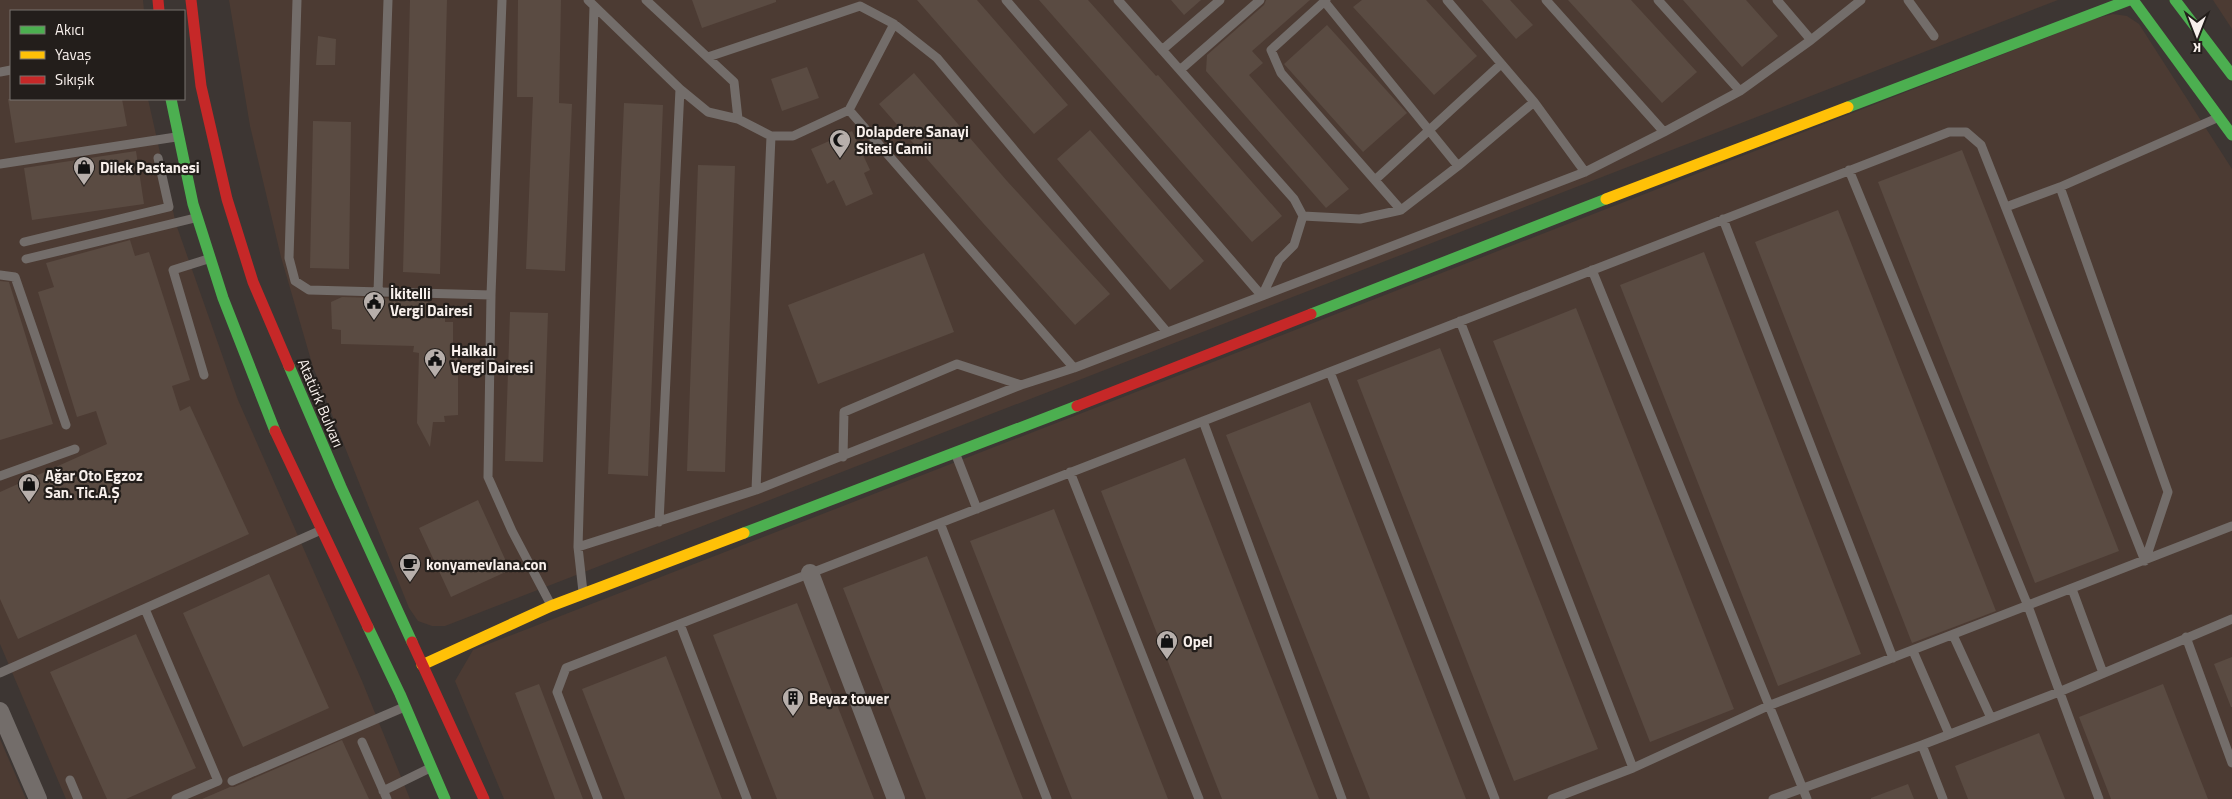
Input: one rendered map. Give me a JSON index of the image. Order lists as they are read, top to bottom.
{
  "streets": {
    "main road": ["Atatürk Bulvarı"]
  },
  "places": {
    "mosque": ["Dolapdere Sanayi Sitesi Camii"],
    "shop": ["Dilek Pastanesi", "Ağar Oto Egzoz San. Tic.A.Ş", "Opel"],
    "public building": ["İkitelli Vergi Dairesi", "Halkalı Vergi Dairesi"],
    "cafe": ["konyamevlana.con"],
    "building": ["Beyaz tower"]
  },
  "legend": ["Akıcı", "Yavaş", "Sıkışık"],
  "north": "bottom"
}
